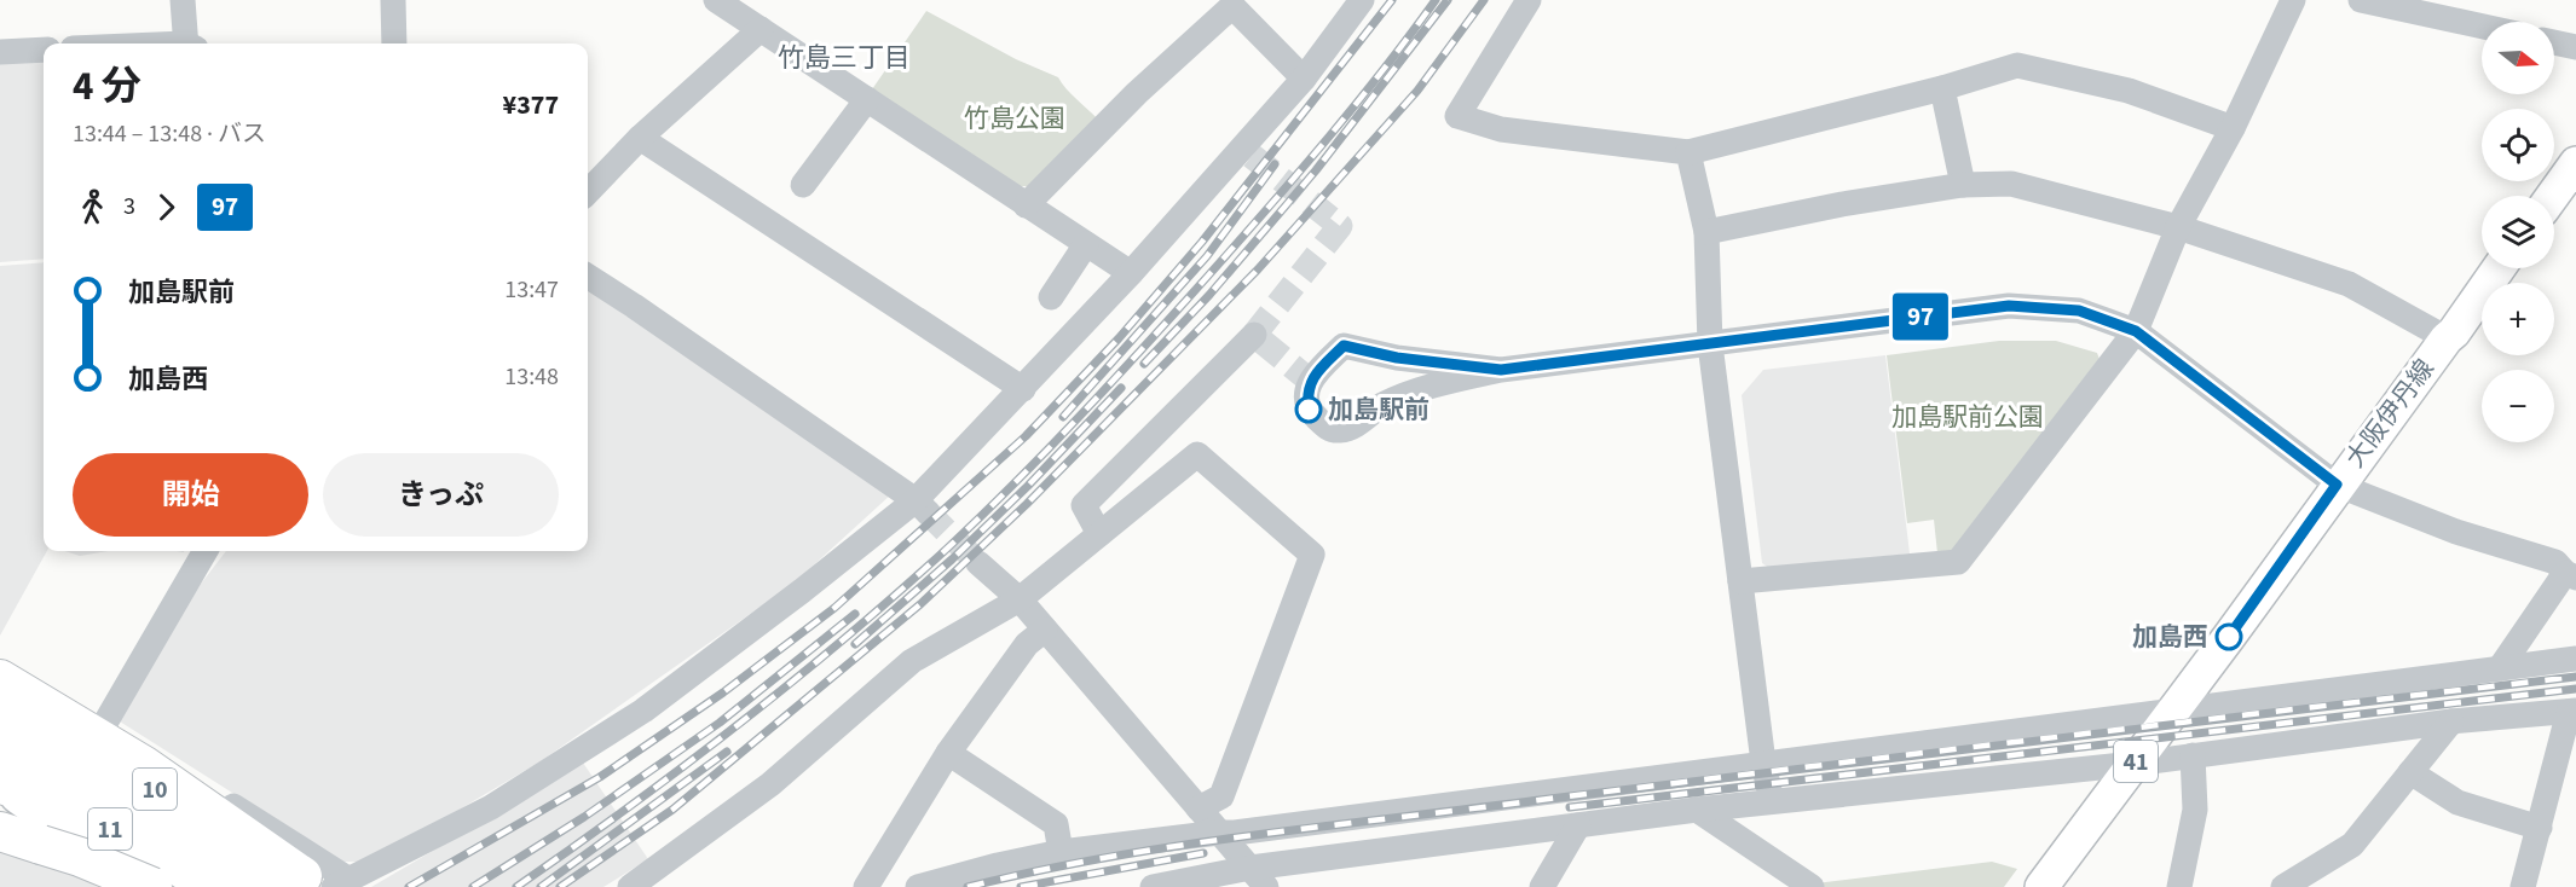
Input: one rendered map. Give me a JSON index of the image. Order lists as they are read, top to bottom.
{
  "streets": {
    "highway": ["11"],
    "main road": ["大阪伊丹線", "41", "10"]
  },
  "crossings": [
    ["10", "11"]
  ],
  "districts": ["竹島三丁目"],
  "parks": ["竹島公園", "加島駅前公園"],
  "places": ["加島駅前", "加島西"],
  "lines": ["bus line 97"],
  "north": "right",
  "page": {
    "on_map": "97",
    "map_buttons": ["+", "−"],
    "heading": ["4 分", "13:44 – 13:48 · バス", "¥377"],
    "legs": ["3", "97"],
    "list": [
      {
        "name": "加島駅前",
        "value": "13:47"
      },
      {
        "name": "加島西",
        "value": "13:48"
      }
    ],
    "buttons": ["開始", "きっぷ"]
  }
}
